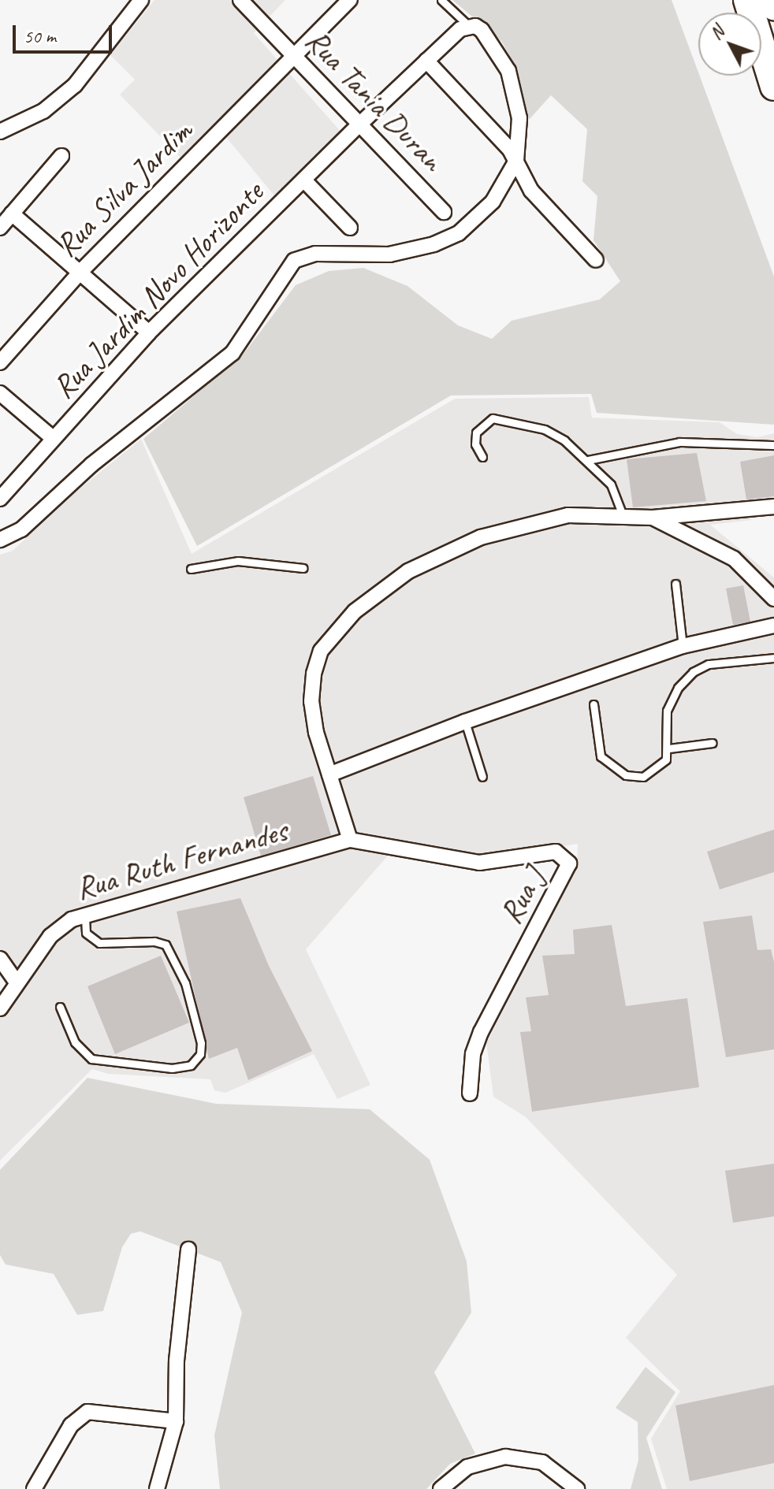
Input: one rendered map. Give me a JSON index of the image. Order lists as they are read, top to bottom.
{
  "streets": {
    "street": [
      "Rua Tania Duran",
      "Rua Silva Jardim",
      "Rua Jardim Novo Horizonte",
      "Rua Ruth Fernandes",
      "Rua J"
    ]
  },
  "crossings": [
    ["Rua Tania Duran", "Rua Silva Jardim"],
    ["Rua Tania Duran", "Rua Jardim Novo Horizonte"],
    ["Rua Ruth Fernandes", "Rua J"]
  ],
  "scale_bar": "50 m",
  "north": "top left"
}
